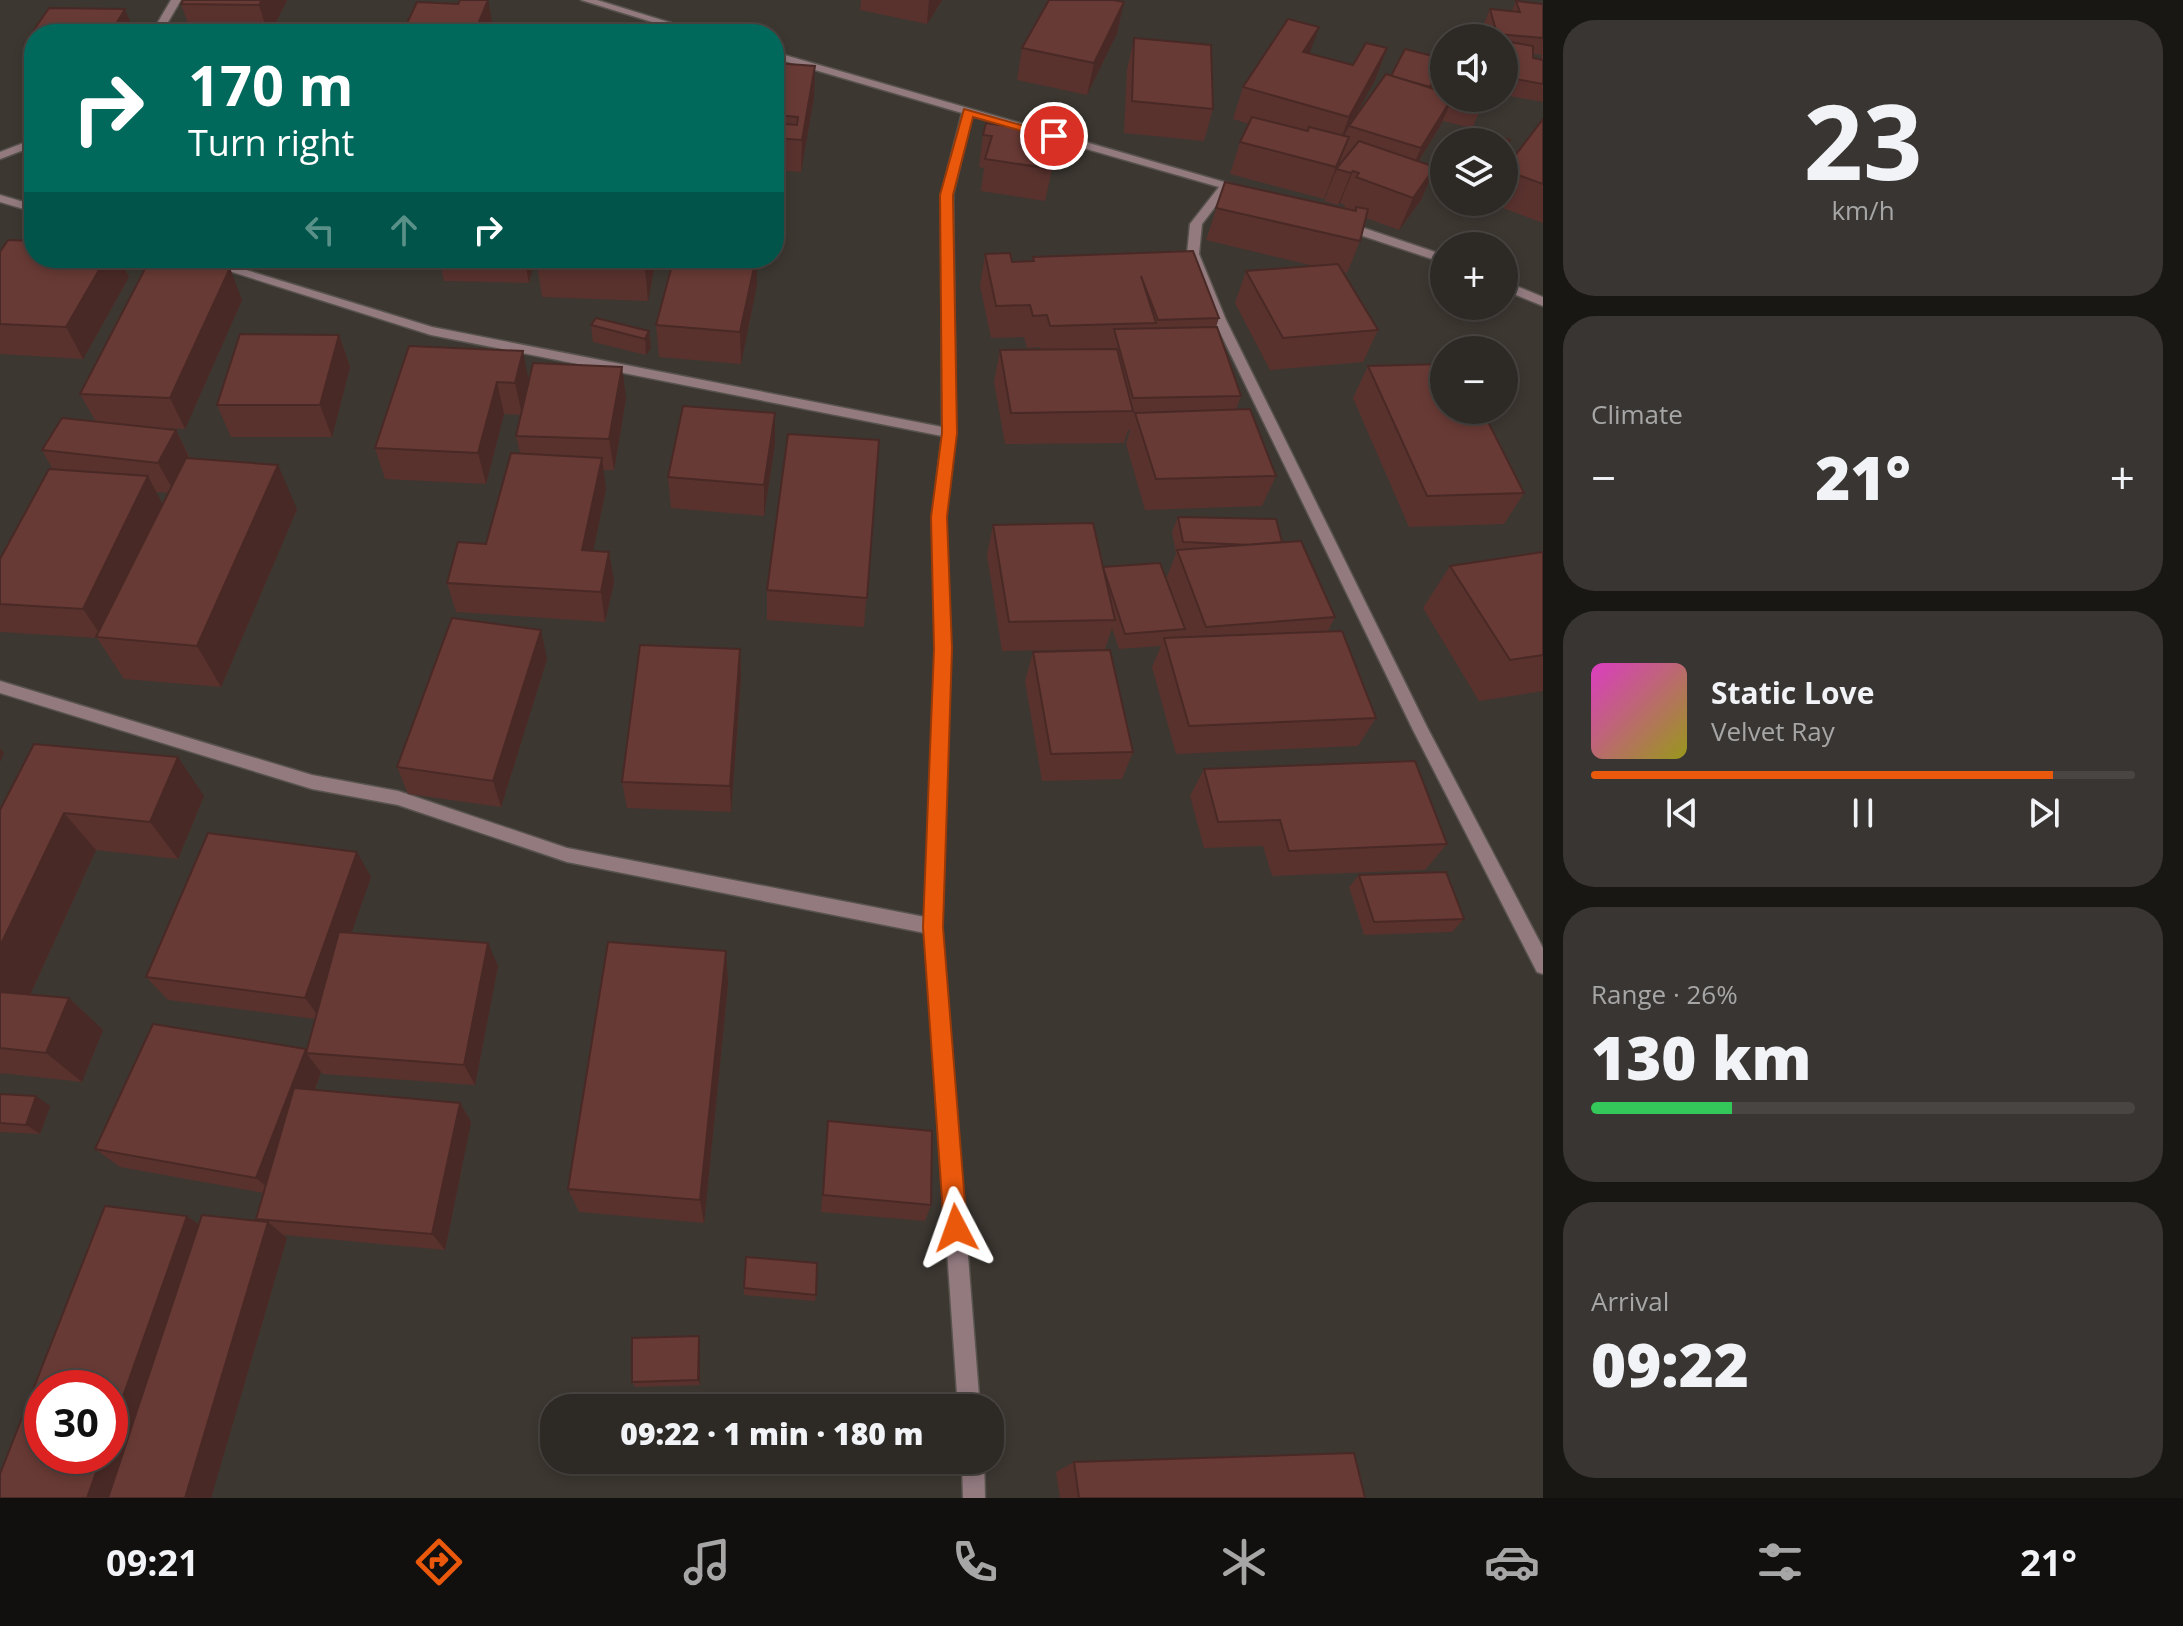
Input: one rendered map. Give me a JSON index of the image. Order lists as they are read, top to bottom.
{
  "page": {
    "tile": [
      ["23", "km/h"],
      "Climate",
      ["Range · 26%", "130 km"],
      ["Arrival", "09:22"]
    ],
    "map_buttons": ["+", "−"],
    "turn": ["170 m", "Turn right"],
    "heat": ["−", "21°", "+"],
    "song": ["Static Love", "Velvet Ray"],
    "limit": "30",
    "trip": "09:22 · 1 min · 180 m",
    "tabs": ["09:21", "21°"]
  }
}
